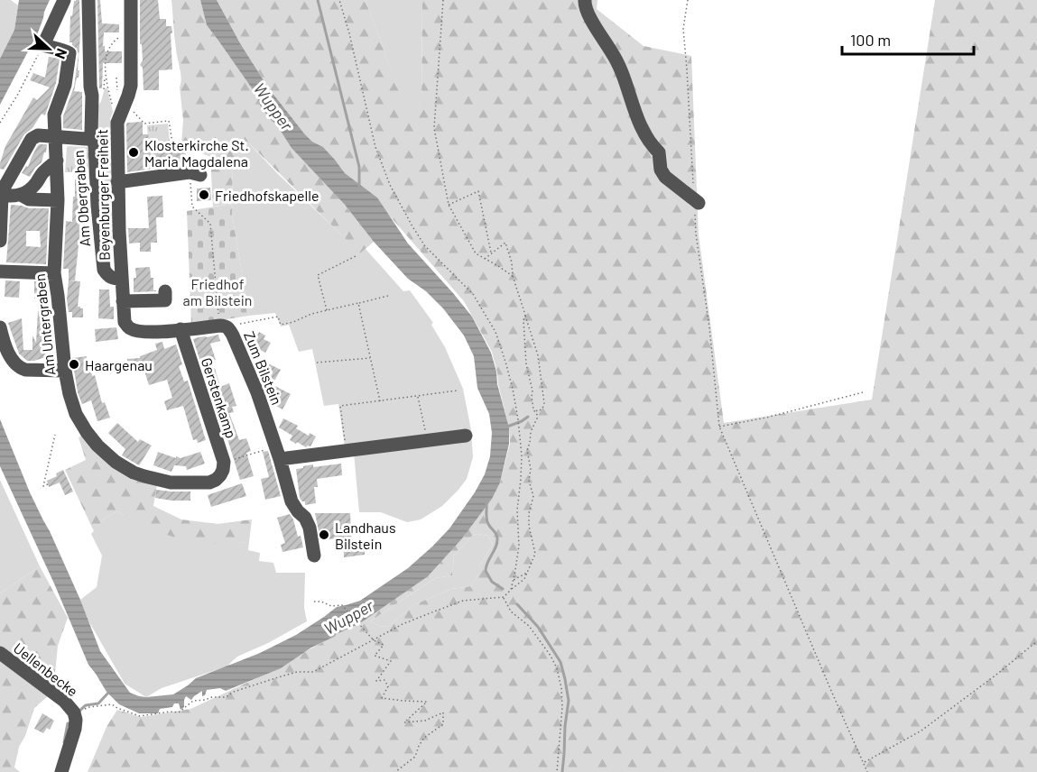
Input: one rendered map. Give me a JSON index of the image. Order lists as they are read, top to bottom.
{
  "streets": {
    "street": [
      "Beyenburger Freiheit",
      "Am Obergraben",
      "Am Untergraben",
      "Zum Bilstein",
      "Gerstenkamp",
      "Uellenbecke"
    ]
  },
  "crossings": [
    ["Beyenburger Freiheit", "Am Obergraben"],
    ["Beyenburger Freiheit", "Gerstenkamp"],
    ["Am Obergraben", "Am Untergraben"],
    ["Am Untergraben", "Gerstenkamp"]
  ],
  "water": ["Wupper"],
  "parks": ["Friedhof am Bilstein"],
  "places": [
    "Klosterkirche St. Maria Magdalena",
    "Friedhofskapelle",
    "Haargenau",
    "Landhaus Bilstein"
  ],
  "scale_bar": "100 m",
  "north": "right"
}
